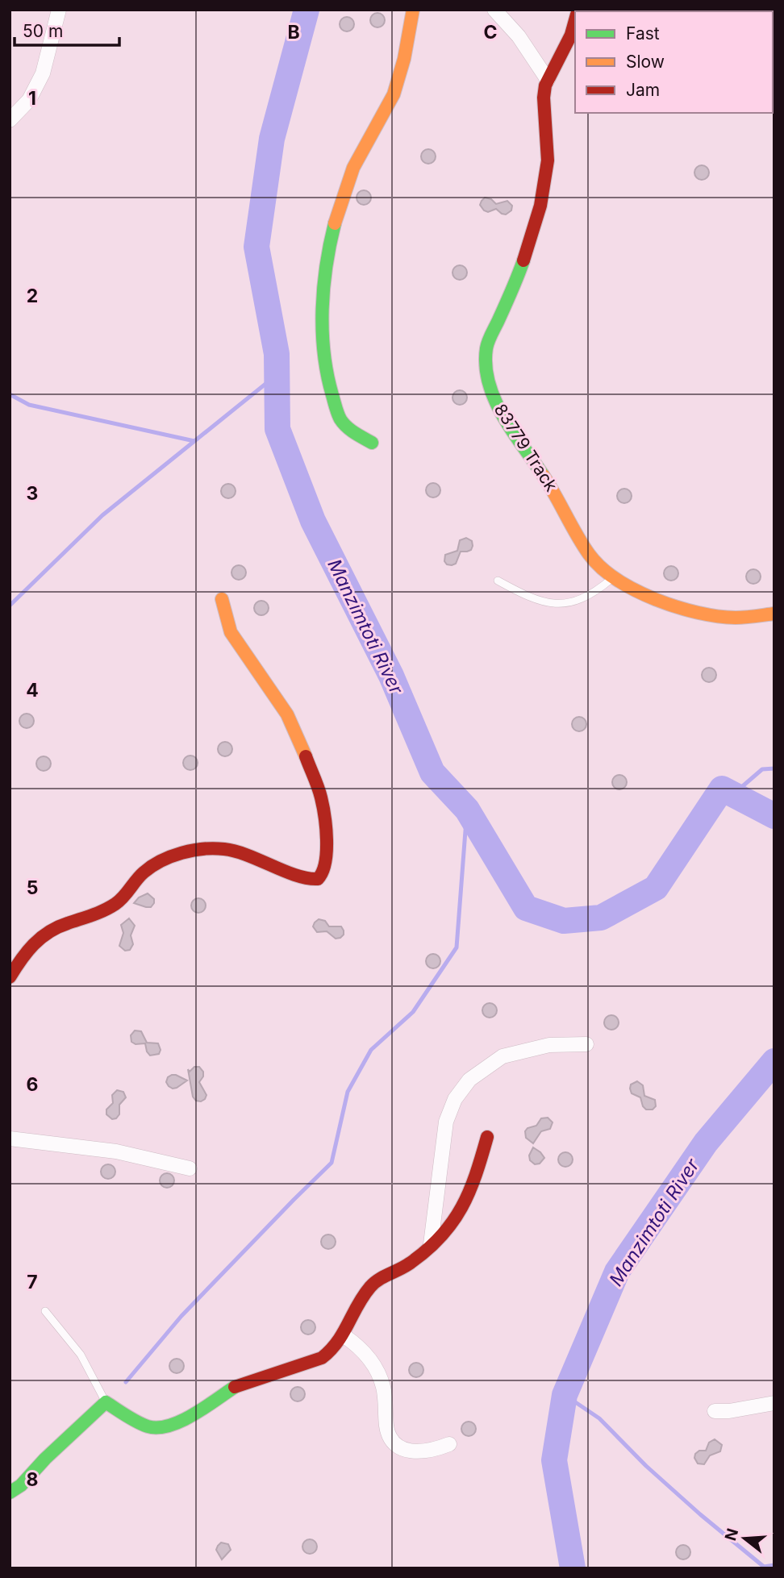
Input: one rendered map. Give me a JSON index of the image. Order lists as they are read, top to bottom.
{
  "streets": {
    "street": ["83779 Track"]
  },
  "water": ["Manzimtoti River"],
  "legend": ["Fast", "Slow", "Jam"],
  "scale_bar": "50 m",
  "north": "left",
  "grid": {
    "columns": ["B", "C"],
    "rows": [
      "1",
      "2",
      "3",
      "4",
      "5",
      "6",
      "7",
      "8"
    ]
  }
}
